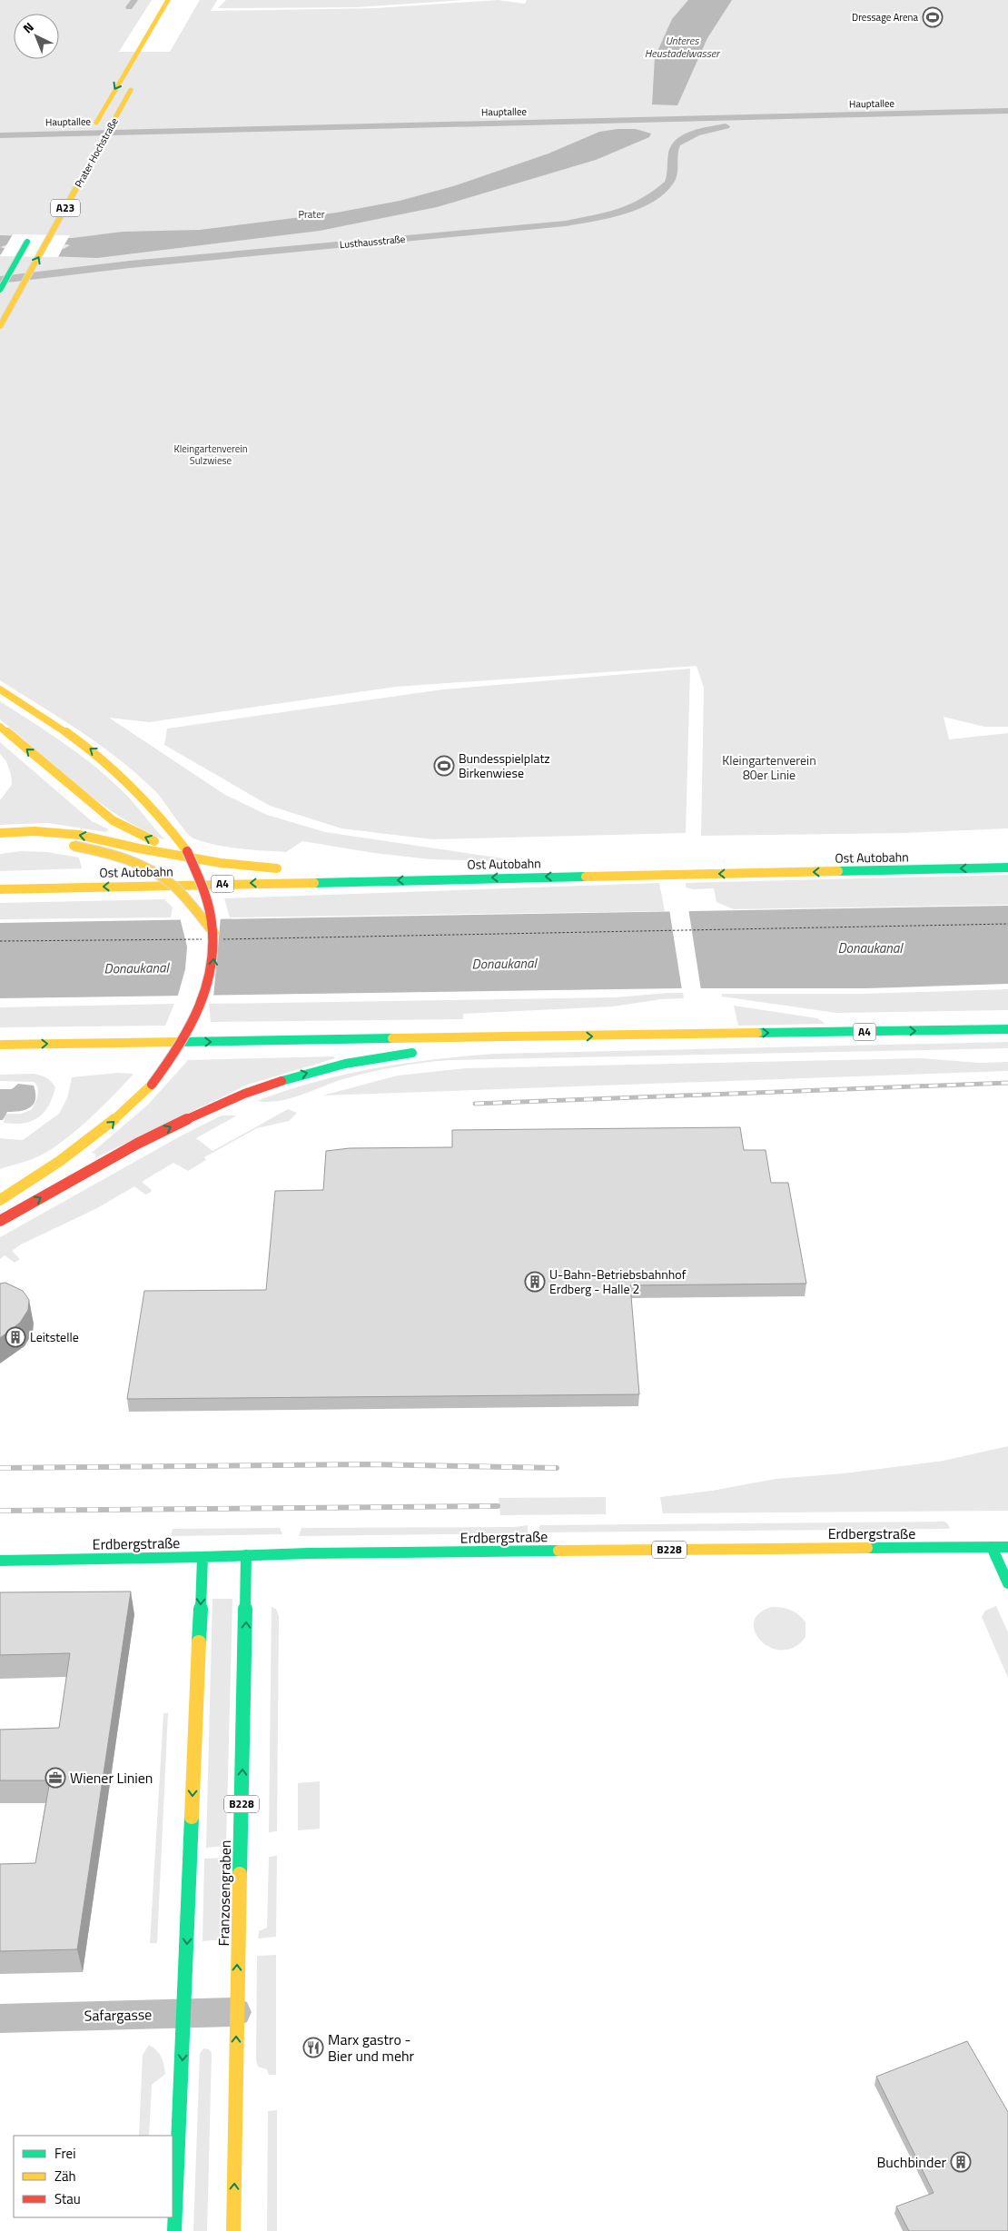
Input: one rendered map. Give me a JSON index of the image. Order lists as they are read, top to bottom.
{
  "streets": {
    "main road": [
      "Prater Hochstraße",
      "A23",
      "Ost Autobahn",
      "A4",
      "Erdbergstraße",
      "B228",
      "Franzosengraben"
    ],
    "street": ["Hauptallee", "Lusthausstraße", "Safargasse"]
  },
  "crossings": [
    ["Hauptallee", "Lusthausstraße"],
    ["Erdbergstraße", "Franzosengraben"],
    ["Franzosengraben", "Safargasse"]
  ],
  "water": ["Unteres Heustadelwasser", "Donaukanal"],
  "parks": ["Prater", "Kleingartenverein Sulzwiese", "Kleingartenverein 80er Linie"],
  "places": {
    "sports": ["Dressage Arena", "Bundesspielplatz Birkenwiese"],
    "building": ["U-Bahn-Betriebsbahnhof Erdberg - Halle 2", "Leitstelle", "Buchbinder"],
    "office": ["Wiener Linien"],
    "restaurant": ["Marx gastro - Bier und mehr"]
  },
  "legend": ["Frei", "Zäh", "Stau"],
  "north": "top left"
}
